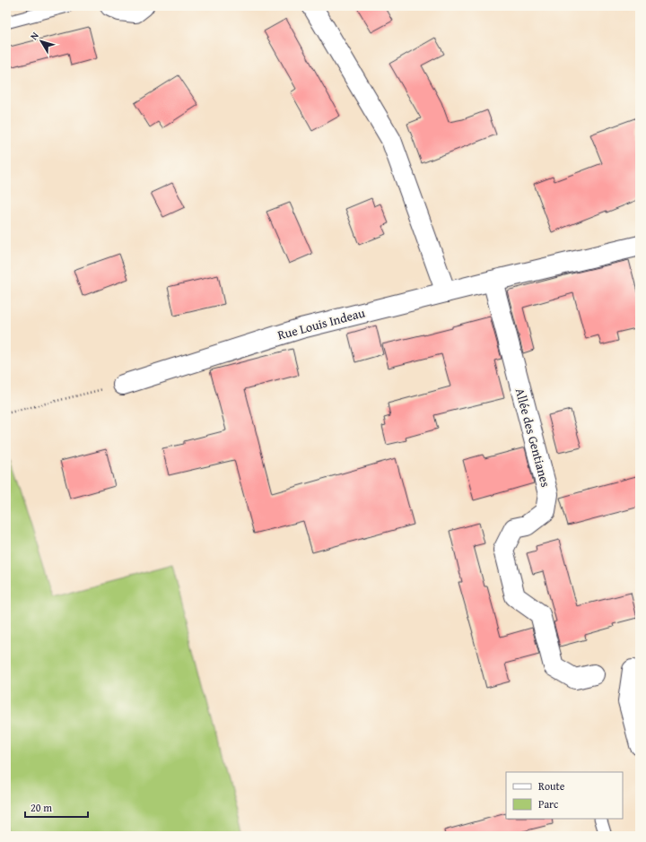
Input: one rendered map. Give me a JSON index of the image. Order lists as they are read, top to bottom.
{
  "streets": {
    "street": ["Rue Louis Indeau", "Allée des Gentianes"]
  },
  "crossings": [
    ["Rue Louis Indeau", "Allée des Gentianes"]
  ],
  "legend": ["Route", "Parc"],
  "scale_bar": "20 m",
  "north": "top left"
}
